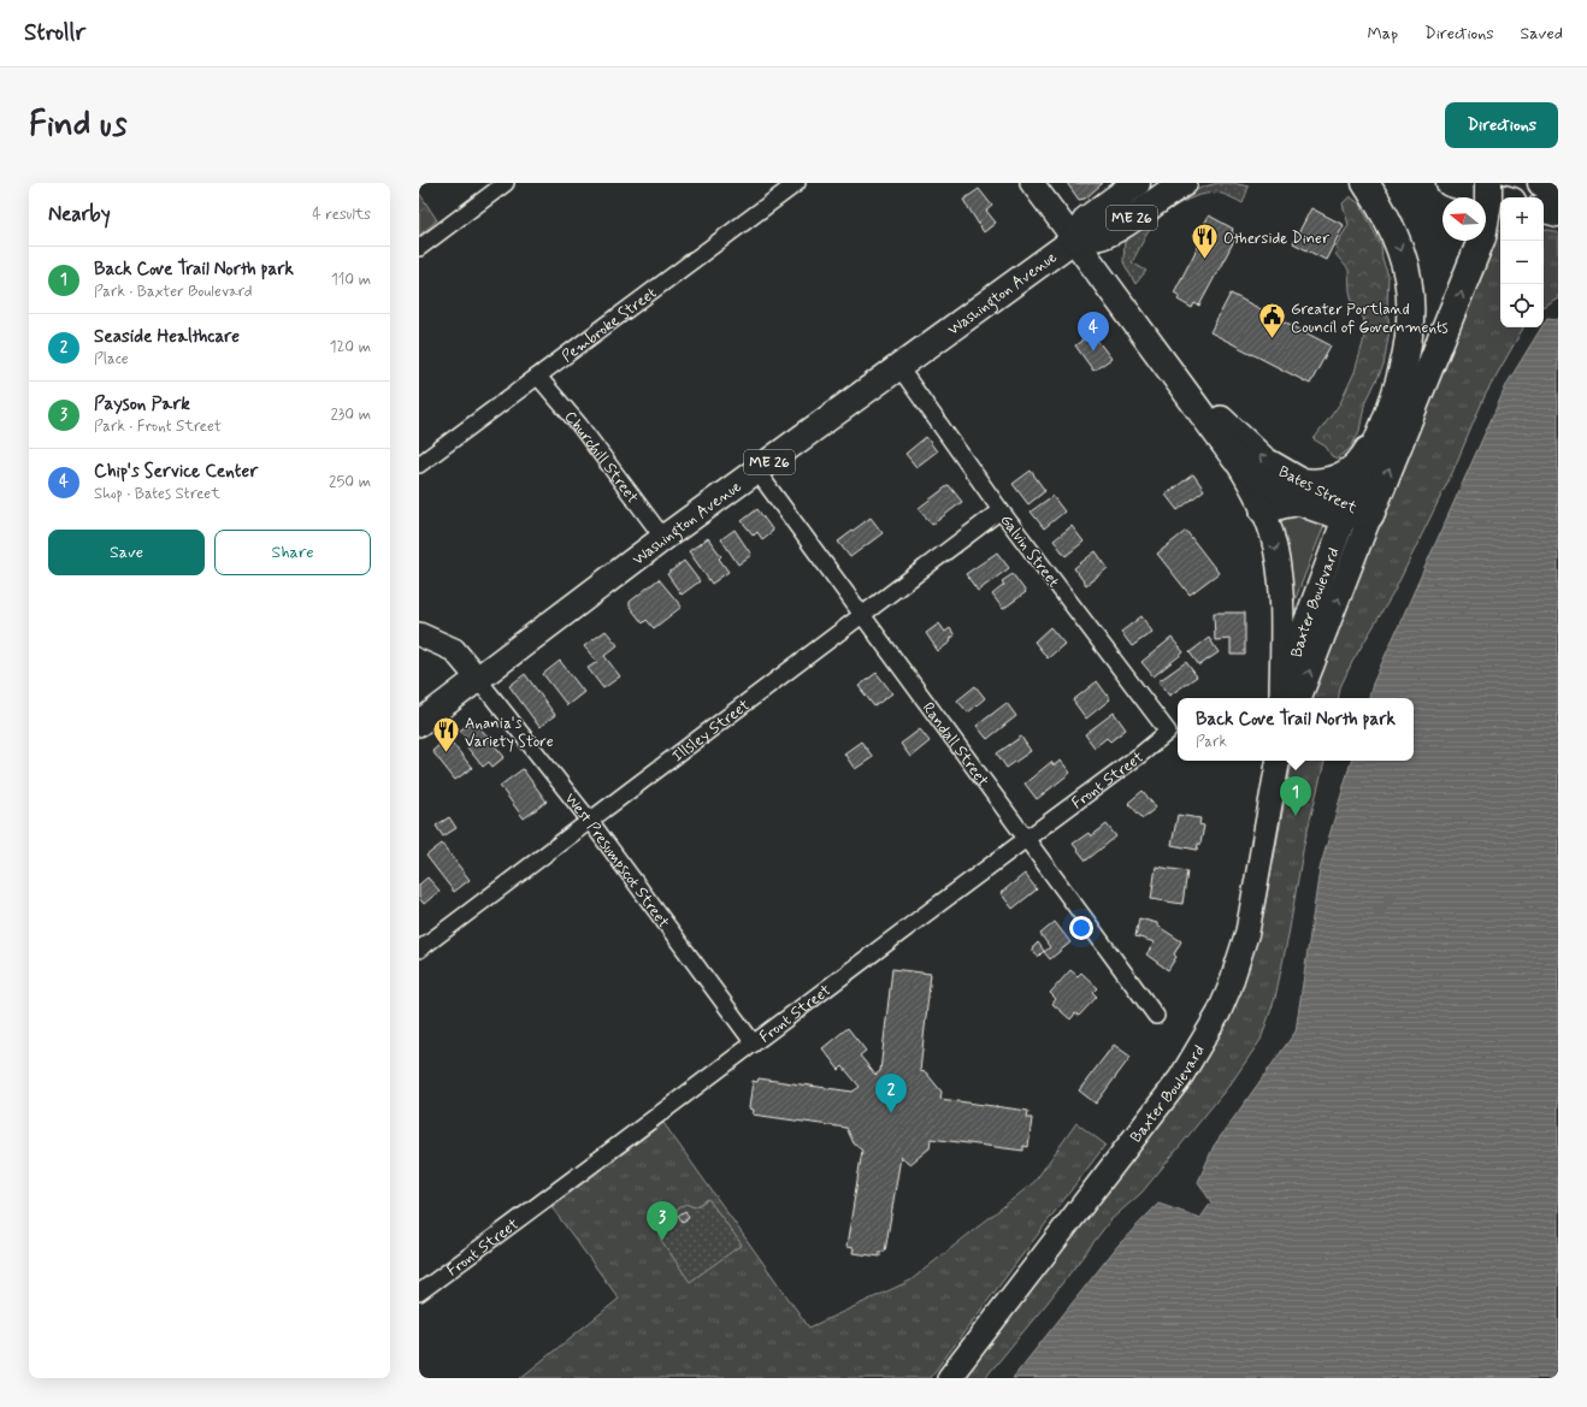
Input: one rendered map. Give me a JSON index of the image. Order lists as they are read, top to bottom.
{
  "streets": {
    "highway": ["ME 26"],
    "main road": ["Washington Avenue", "Bates Street"],
    "street": [
      "Pembroke Street",
      "Churchill Street",
      "Galvin Street",
      "Baxter Boulevard",
      "Illsley Street",
      "Randall Street",
      "Front Street",
      "West Presumpscot Street"
    ]
  },
  "crossings": [
    ["ME 26", "Washington Avenue"],
    ["ME 26", "Bates Street"],
    ["Washington Avenue", "Churchill Street"],
    ["Washington Avenue", "Bates Street"],
    ["Washington Avenue", "Galvin Street"],
    ["Washington Avenue", "Randall Street"],
    ["Washington Avenue", "West Presumpscot Street"],
    ["Pembroke Street", "Churchill Street"],
    ["Bates Street", "Baxter Boulevard"],
    ["Galvin Street", "Illsley Street"],
    ["Galvin Street", "Front Street"],
    ["Illsley Street", "Randall Street"],
    ["Illsley Street", "West Presumpscot Street"],
    ["Randall Street", "Front Street"],
    ["Front Street", "West Presumpscot Street"]
  ],
  "places": {
    "restaurant": ["Otherside Diner", "Anania's Variety Store"],
    "public building": ["Greater Portland Council of Governments"]
  },
  "north": "left",
  "page": {
    "header": "Strollr",
    "nav": ["Map", "Directions", "Saved"],
    "buttons": [
      "Directions",
      ["Save", "Share"]
    ],
    "title": "Find us",
    "heading": ["Nearby", "4 results"],
    "map_buttons": ["+", "−"],
    "list": [
      {
        "mark": "1",
        "name": "Back Cove Trail North park",
        "note": "Park · Baxter Boulevard",
        "value": "110 m"
      },
      {
        "mark": "2",
        "name": "Seaside Healthcare",
        "note": "Place",
        "value": "120 m"
      },
      {
        "mark": "3",
        "name": "Payson Park",
        "note": "Park · Front Street",
        "value": "230 m"
      },
      {
        "mark": "4",
        "name": "Chip's Service Center",
        "note": "Shop · Bates Street",
        "value": "250 m"
      }
    ],
    "pins": [
      "4",
      "1",
      "2",
      "3"
    ],
    "popup": ["Back Cove Trail North park", "Park"]
  }
}
